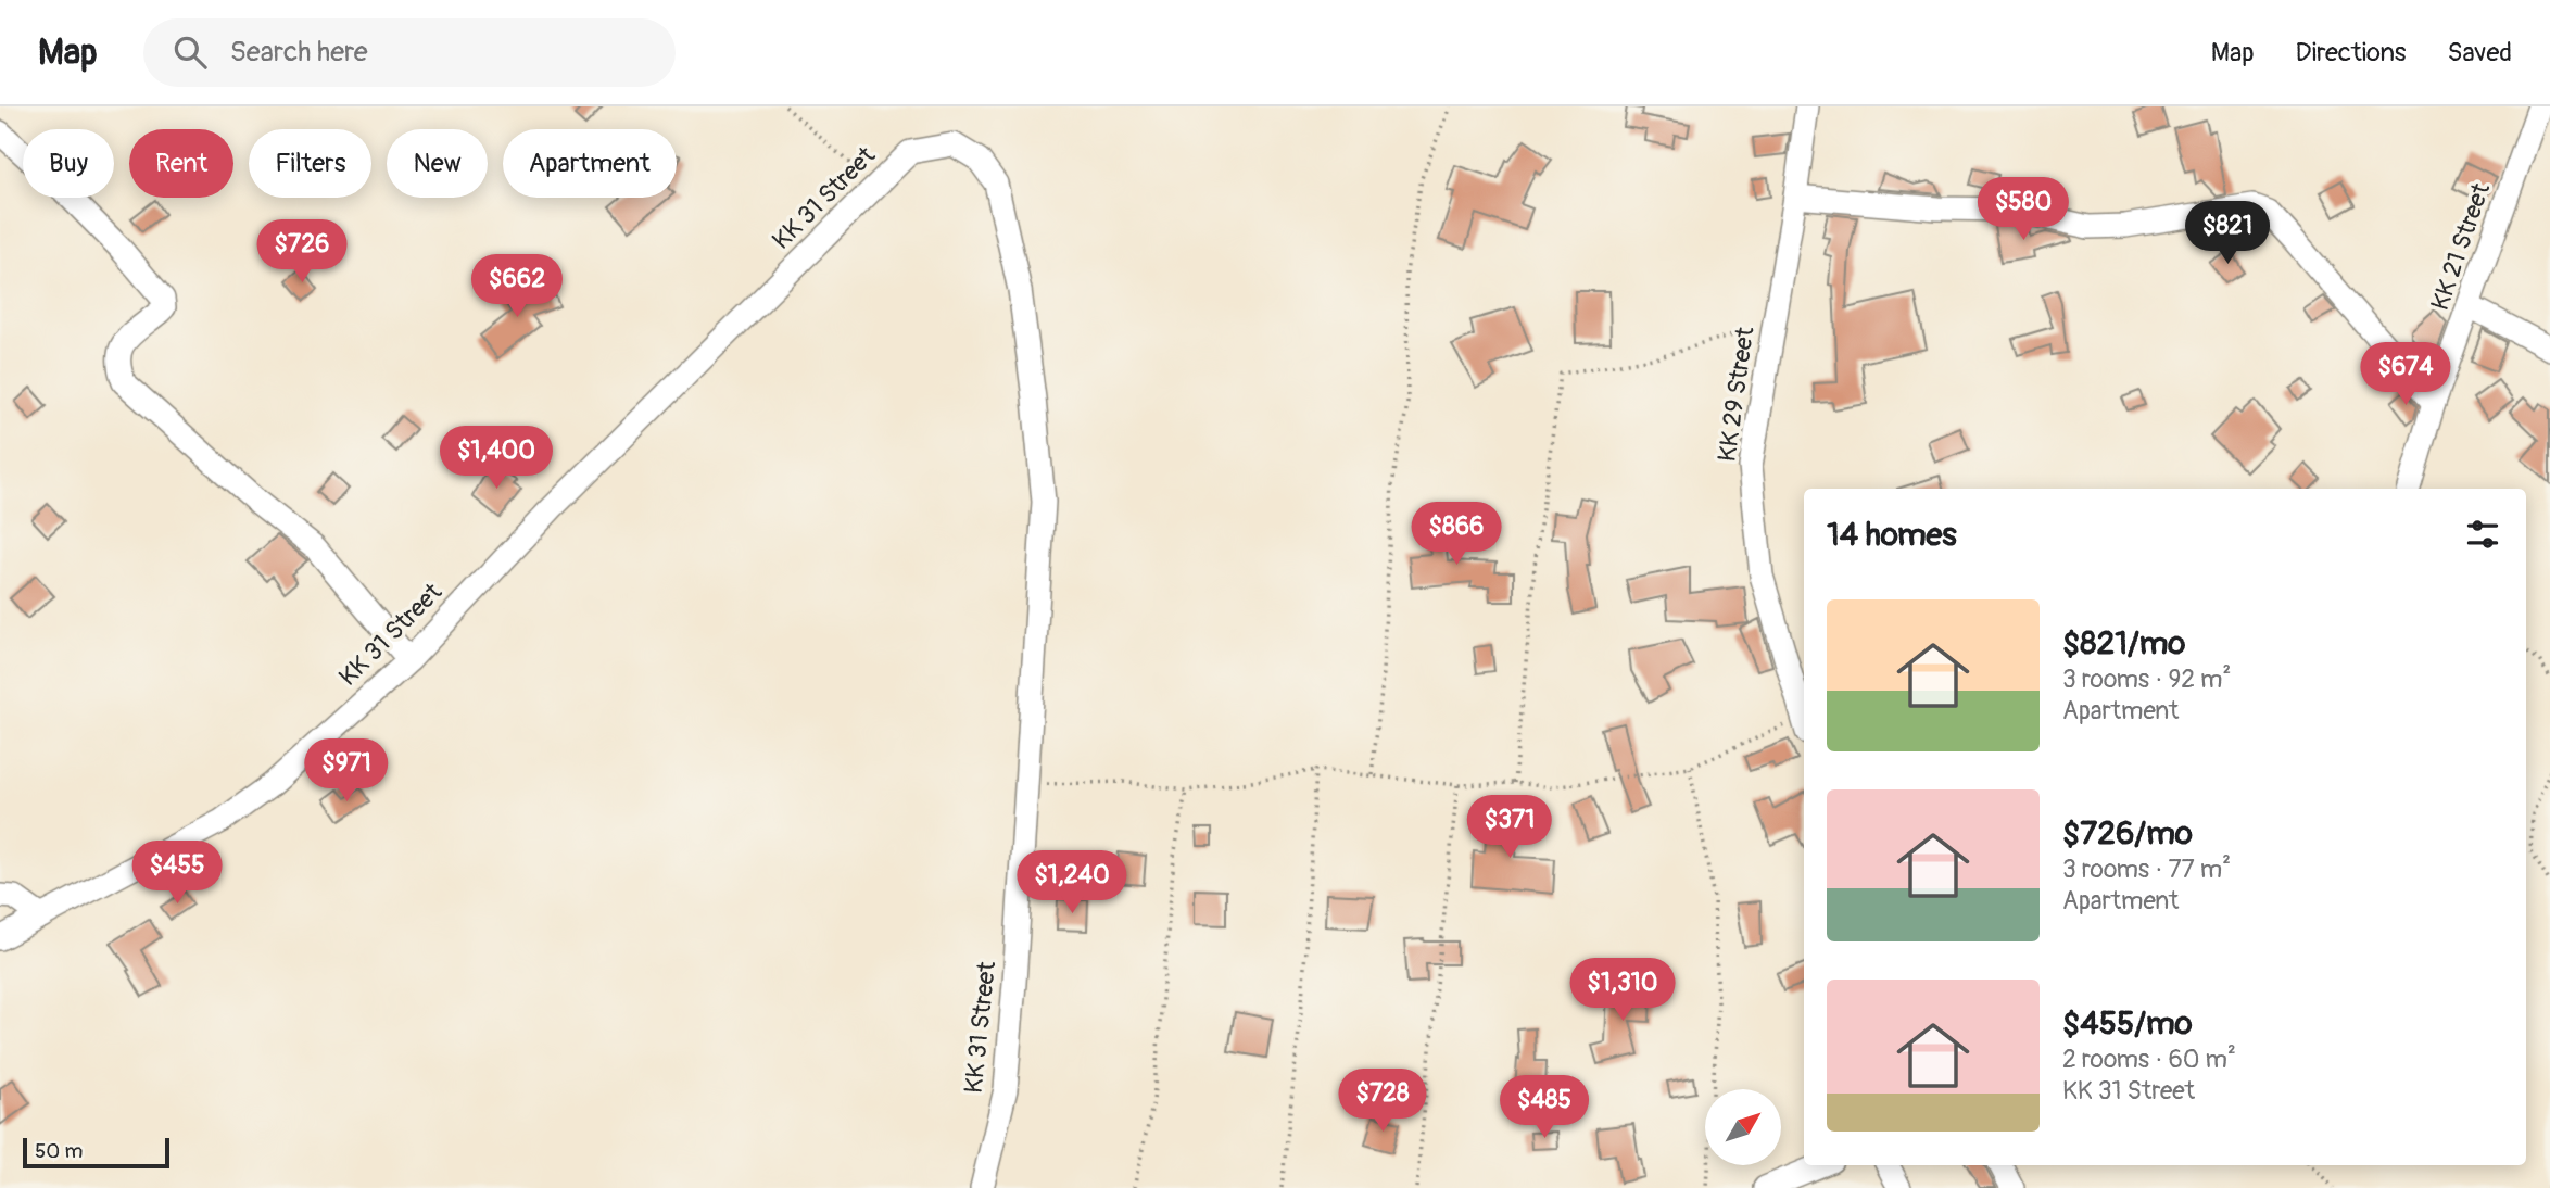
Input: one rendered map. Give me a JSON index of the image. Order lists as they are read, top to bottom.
{
  "streets": {
    "street": ["KK 31 Street", "KK 21 Street", "KK 29 Street"]
  },
  "scale_bar": "50 m",
  "north": "top right",
  "page": {
    "header": "Map",
    "search": "Search here",
    "nav": ["Map", "Directions", "Saved"],
    "chip": [
      "Buy",
      "Rent",
      "Filters",
      "New",
      "Apartment"
    ],
    "price": [
      "$580",
      "$821",
      "$726",
      "$662",
      "$674",
      "$1,400",
      "$866",
      "$971",
      "$371",
      "$455",
      "$1,240",
      "$1,310",
      "$728",
      "$485"
    ],
    "heading": "14 homes",
    "list": [
      {
        "name": "$821/mo",
        "note": "3 rooms · 92 m² · Apartment"
      },
      {
        "name": "$726/mo",
        "note": "3 rooms · 77 m² · Apartment"
      },
      {
        "name": "$455/mo",
        "note": "2 rooms · 60 m² · KK 31 Street"
      }
    ],
    "scale": "50 m"
  }
}
